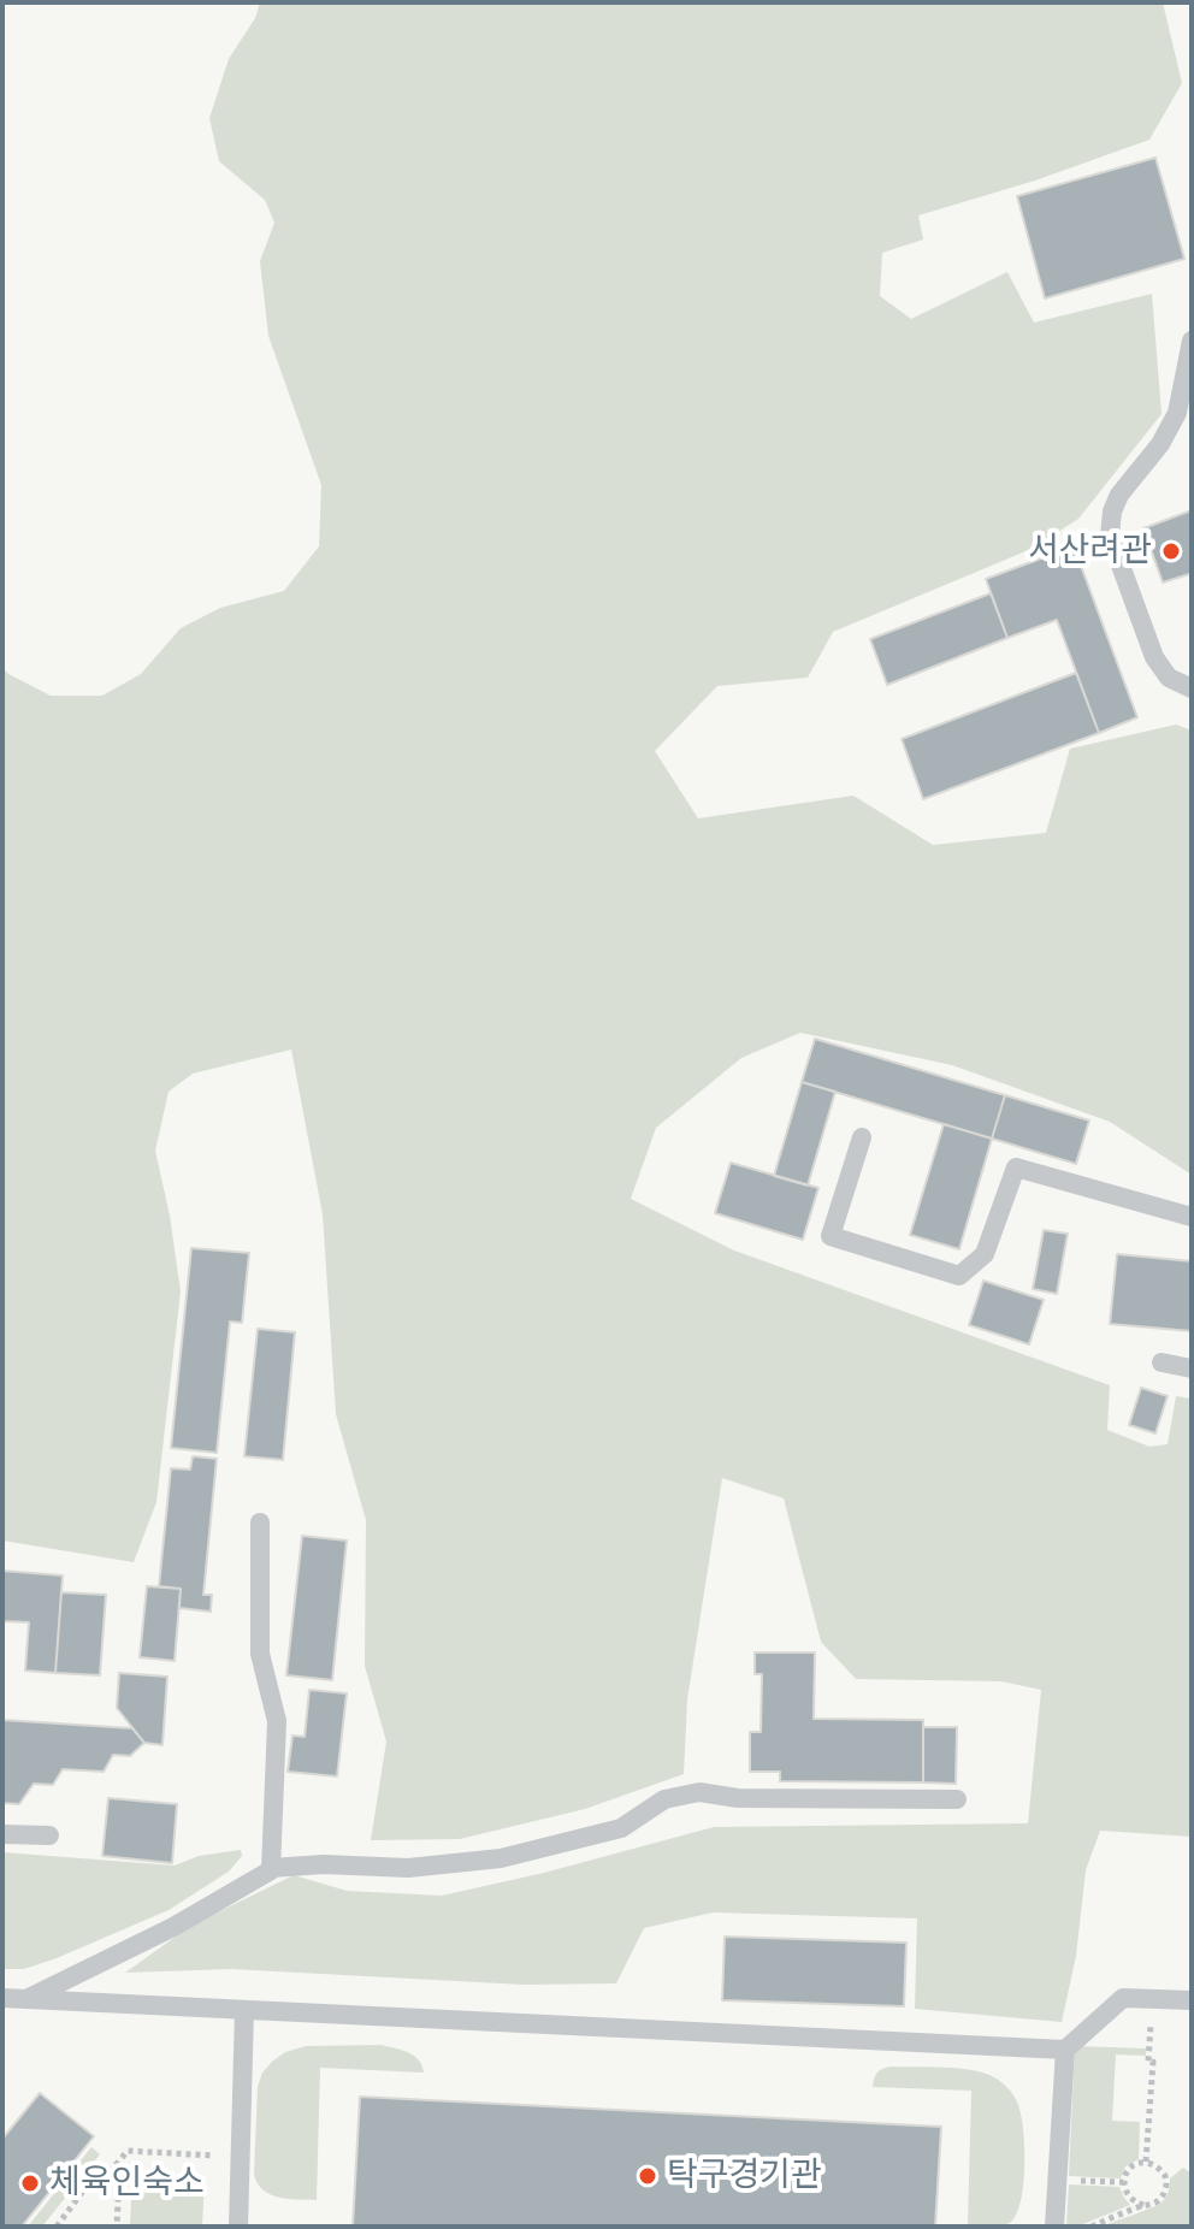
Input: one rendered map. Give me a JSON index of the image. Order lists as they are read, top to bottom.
{
  "places": ["서산려관", "탁구경기관", "체육인숙소"]
}
